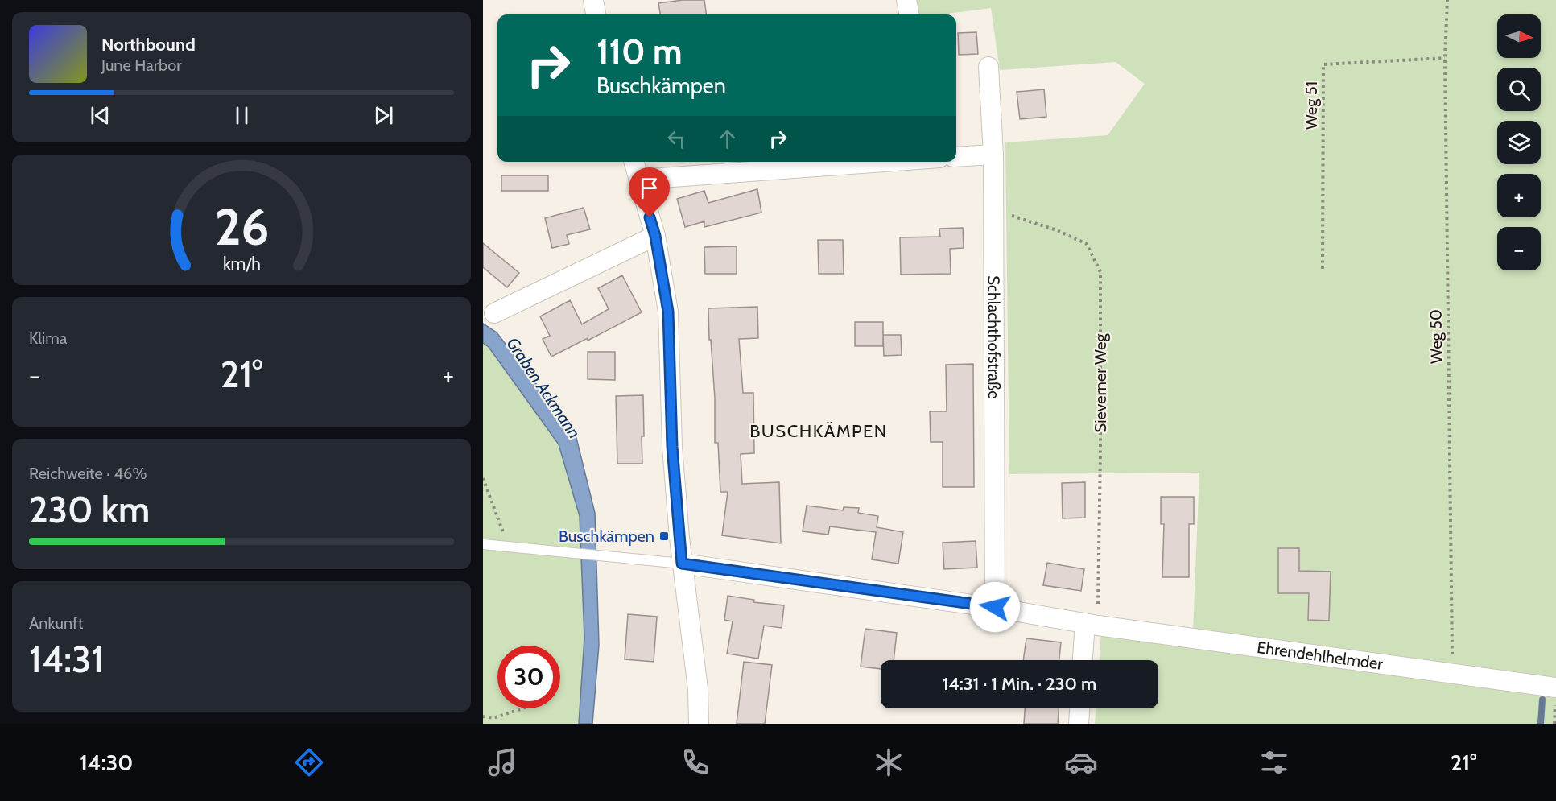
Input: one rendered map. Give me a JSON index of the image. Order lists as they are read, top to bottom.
{
  "streets": {
    "street": ["Schlachthofstraße", "Ehrendehlhelmder"],
    "path": ["Weg 51", "Weg 50", "Sieverner Weg"]
  },
  "crossings": [
    ["Weg 51", "Weg 50"],
    ["Weg 50", "Ehrendehlhelmder"],
    ["Schlachthofstraße", "Sieverner Weg"],
    ["Schlachthofstraße", "Ehrendehlhelmder"],
    ["Sieverner Weg", "Ehrendehlhelmder"]
  ],
  "districts": ["BUSCHKÄMPEN"],
  "water": ["Graben Ackmann"],
  "places": {
    "transit": ["Buschkämpen"]
  },
  "north": "right",
  "page": {
    "map_buttons": ["+", "−"],
    "turn": ["110 m", "Buschkämpen"],
    "song": ["Northbound", "June Harbor"],
    "tile": [
      "Klima",
      ["Reichweite · 46%", "230 km"],
      ["Ankunft", "14:31"]
    ],
    "heat": ["−", "21°", "+"],
    "limit": "30",
    "trip": "14:31 · 1 Min. · 230 m",
    "tabs": ["14:30", "21°"],
    "gauge": ["26", "km/h"]
  }
}
